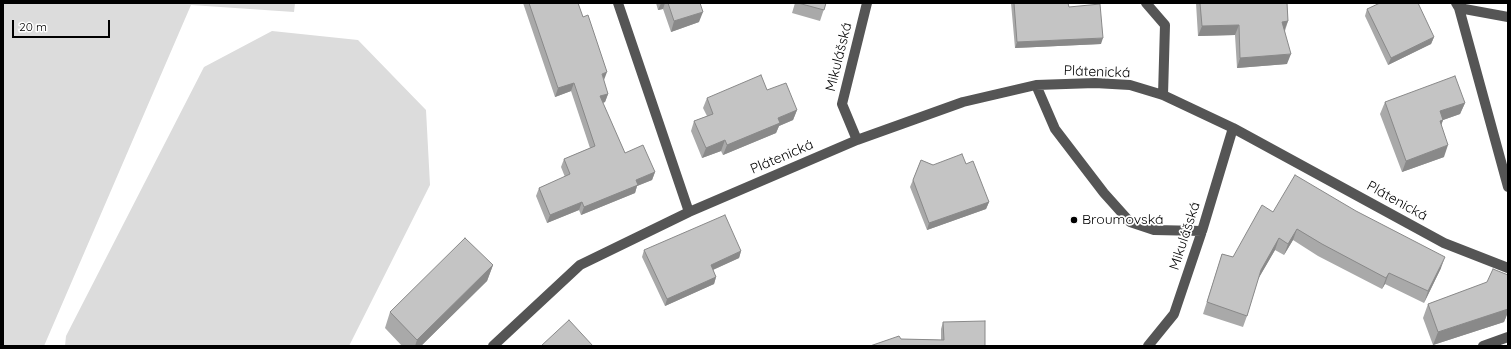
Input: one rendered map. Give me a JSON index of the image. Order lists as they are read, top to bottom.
{
  "streets": {
    "street": ["Mikulášská", "Plátenická"]
  },
  "crossings": [
    ["Mikulášská", "Plátenická"]
  ],
  "places": ["Broumovská"],
  "scale_bar": "20 m"
}
